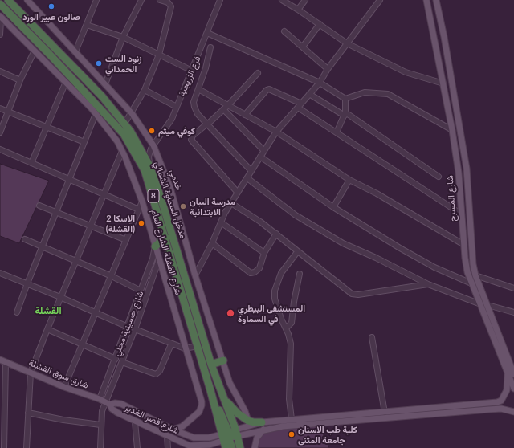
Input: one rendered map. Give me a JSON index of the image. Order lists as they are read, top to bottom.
{
  "streets": {
    "highway": ["8", "مدخل السماوة الشمالي"],
    "main road": [
      "خدمي",
      "شارع المسبح",
      "شارع القشلة الشارع العام",
      "شارق سوق القشلة",
      "شارع قصر الغدير"
    ],
    "street": ["فرع الزريجية", "شارع حسينية مجلي"]
  },
  "crossings": [
    ["فرع الزريجية", "خدمي"],
    ["شارع القشلة الشارع العام", "شارع حسينية مجلي"],
    ["شارع حسينية مجلي", "شارق سوق القشلة"],
    ["شارع حسينية مجلي", "شارع قصر الغدير"],
    ["شارق سوق القشلة", "شارع قصر الغدير"]
  ],
  "districts": ["القشلة"],
  "places": [
    "صالون عبير الورد",
    "زنود الست الحمداني",
    "كوفي ميثم",
    "مدرسة البيان الابتدائية",
    "الاسكا 2 (القشلة)",
    "المستشفى البيطري في السماوة",
    "كلية طب الاسنان جامعة المثنى"
  ]
}
